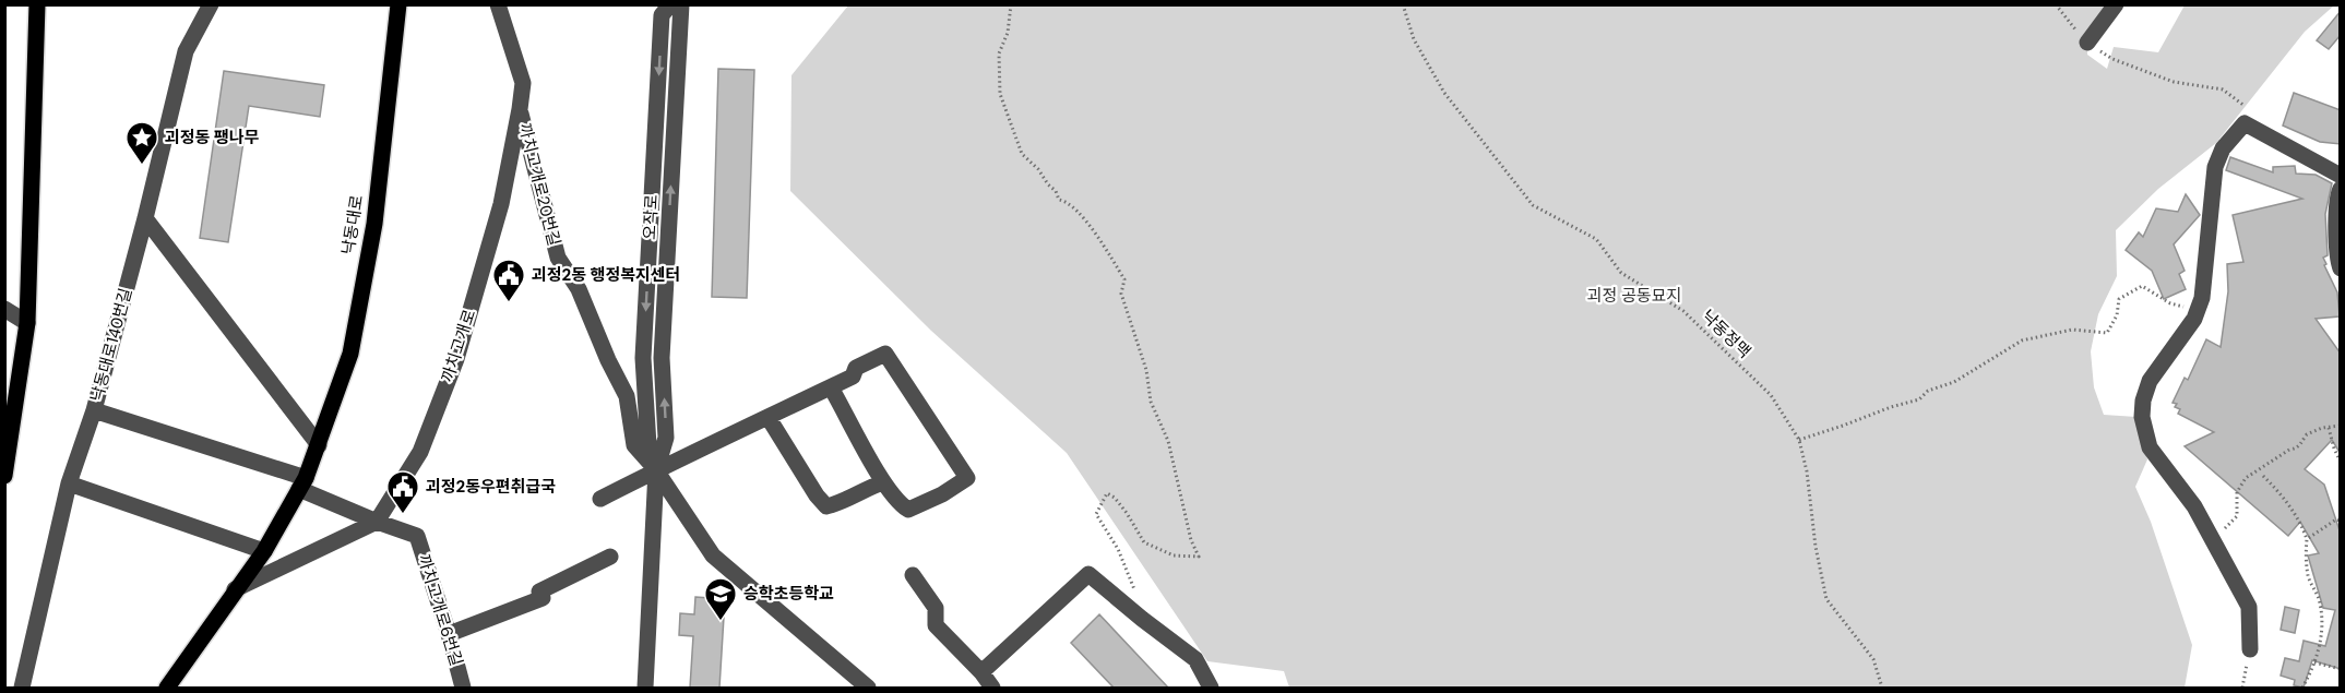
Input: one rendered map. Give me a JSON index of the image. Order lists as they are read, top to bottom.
{
  "streets": {
    "main road": ["낙동대로"],
    "street": [
      "까치고개로20번길",
      "오작로",
      "낙동대로140번길",
      "까치고개로",
      "까치고개로6번길"
    ],
    "path": ["낙동정맥"]
  },
  "crossings": [
    ["까치고개로20번길", "오작로"],
    ["까치고개로20번길", "까치고개로"],
    ["까치고개로", "까치고개로6번길"]
  ],
  "parks": ["괴정 공동묘지"],
  "places": {
    "place": ["괴정동 팽나무"],
    "public building": ["괴정2동 행정복지센터", "괴정2동우편취급국"],
    "school or university": ["승학초등학교"]
  }
}
